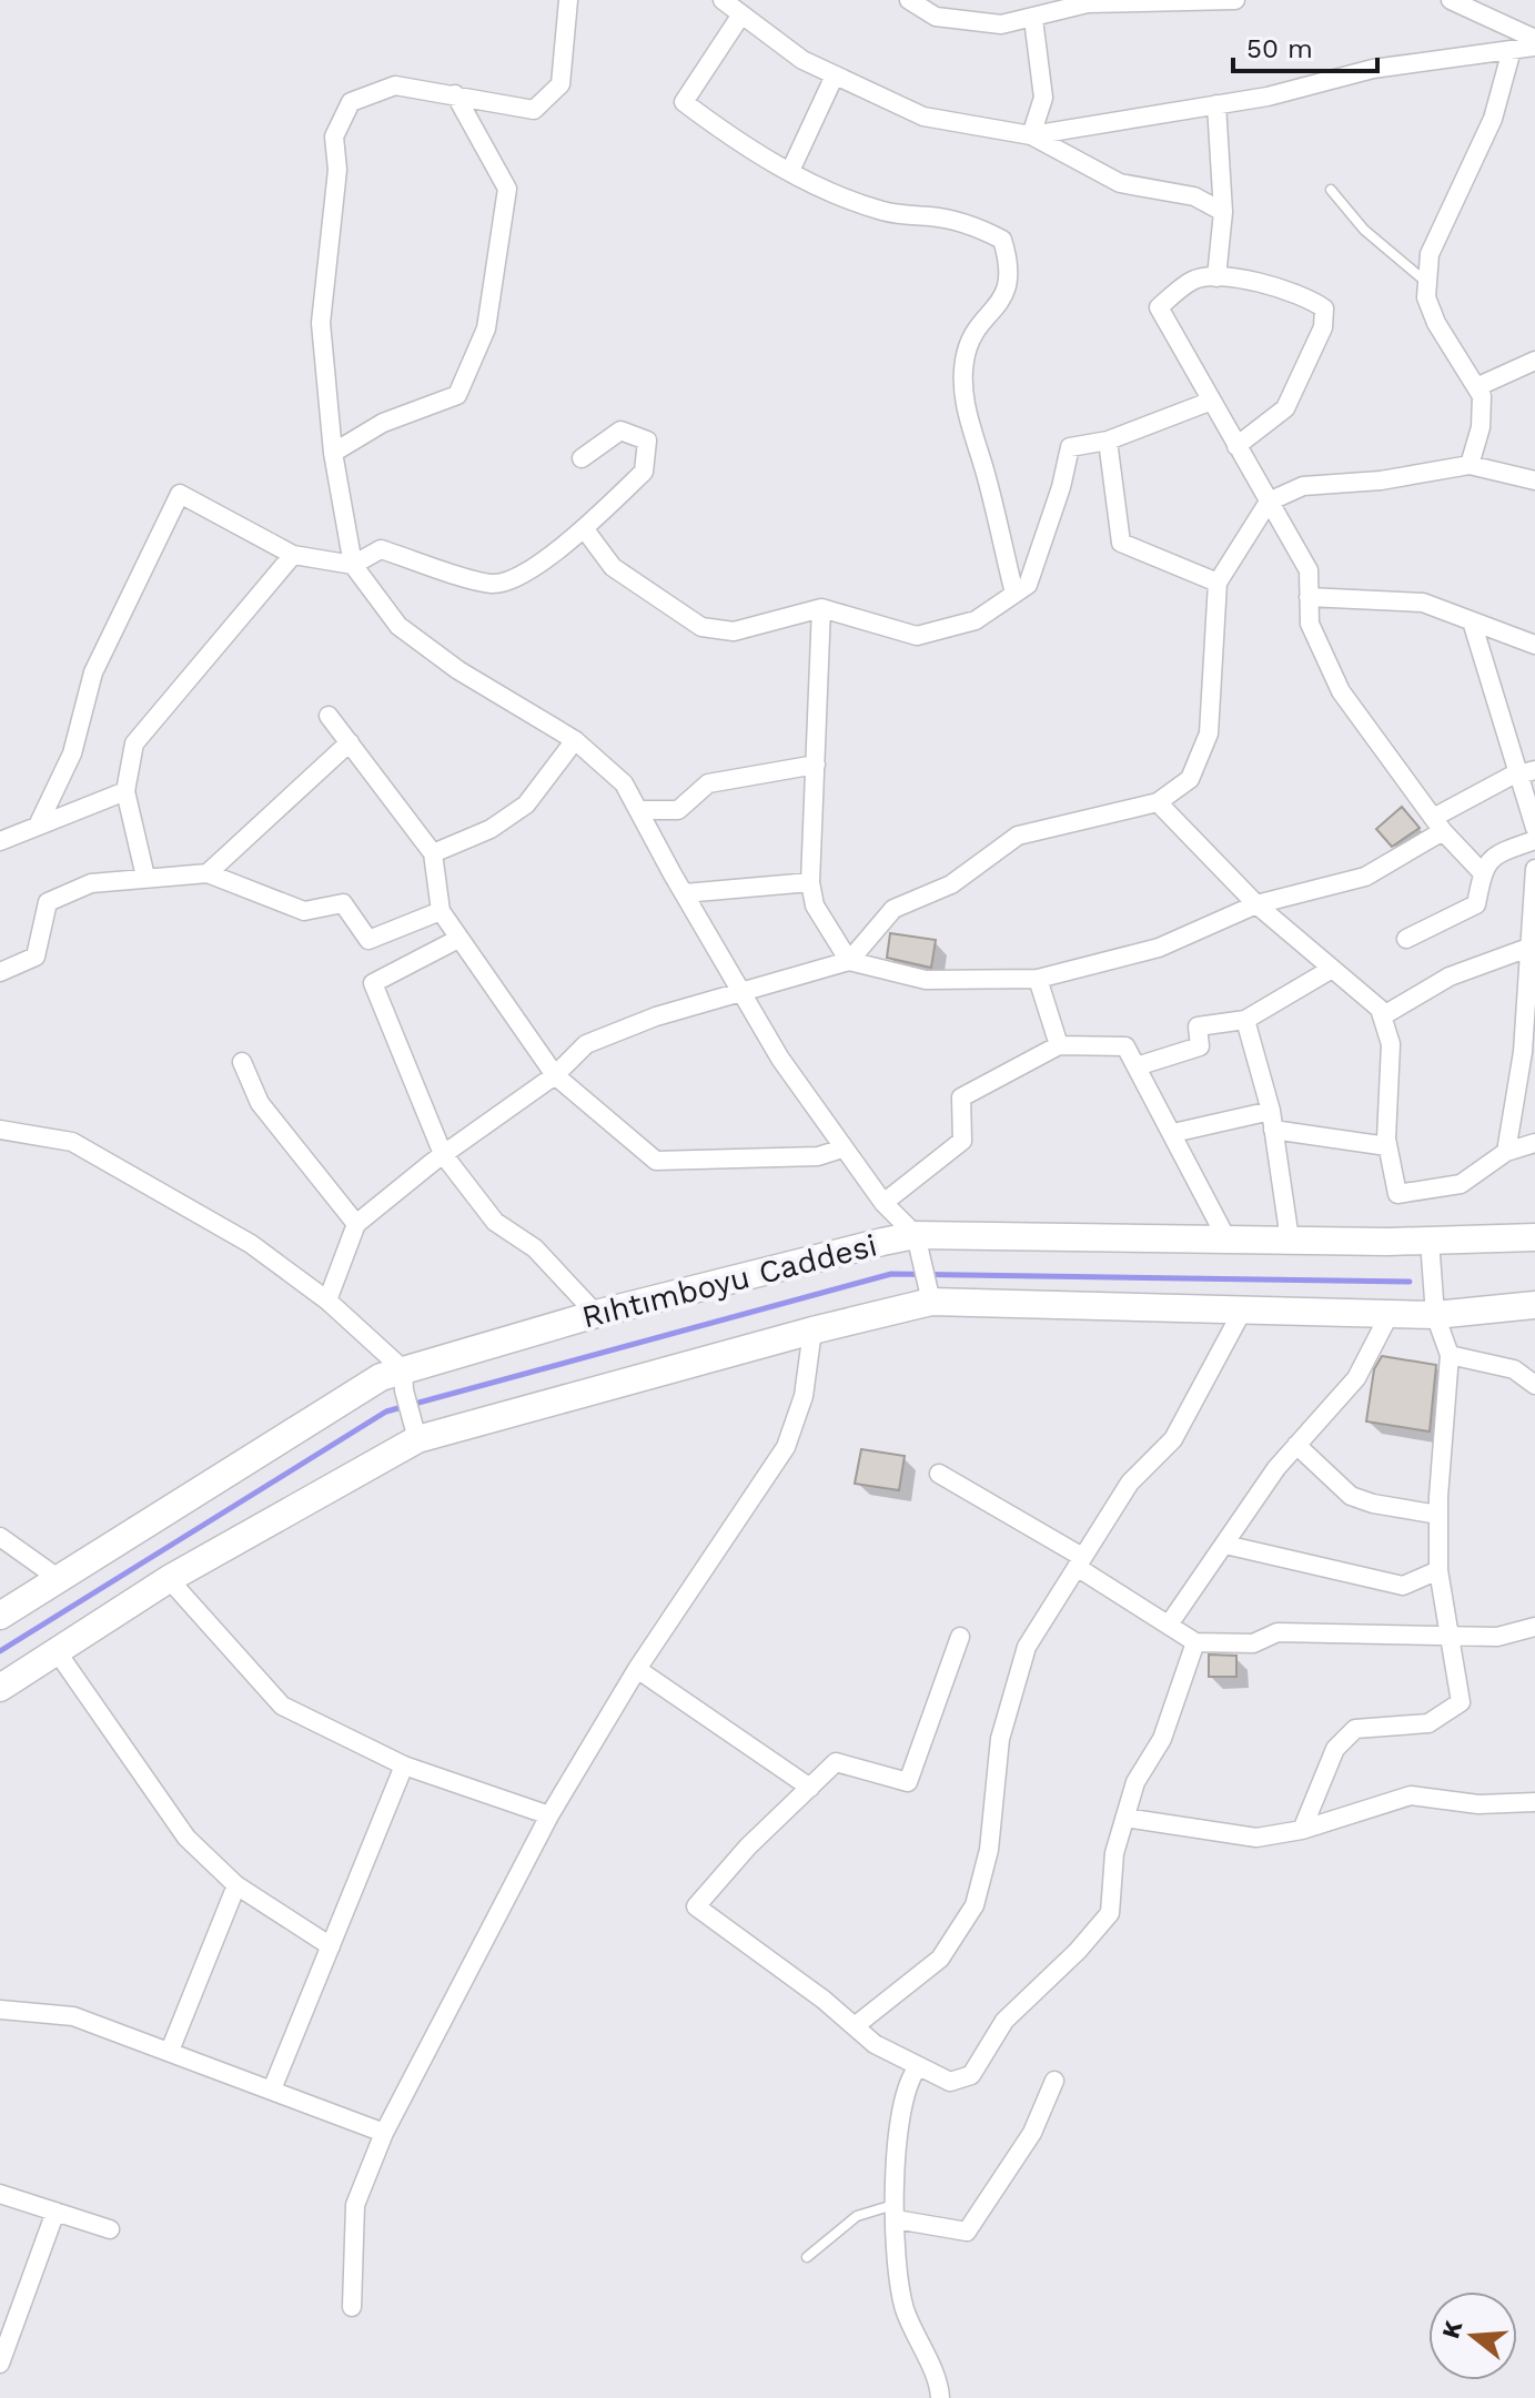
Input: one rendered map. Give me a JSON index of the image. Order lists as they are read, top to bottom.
{
  "streets": {
    "street": ["Rıhtımboyu Caddesi"]
  },
  "scale_bar": "50 m",
  "north": "left"
}
